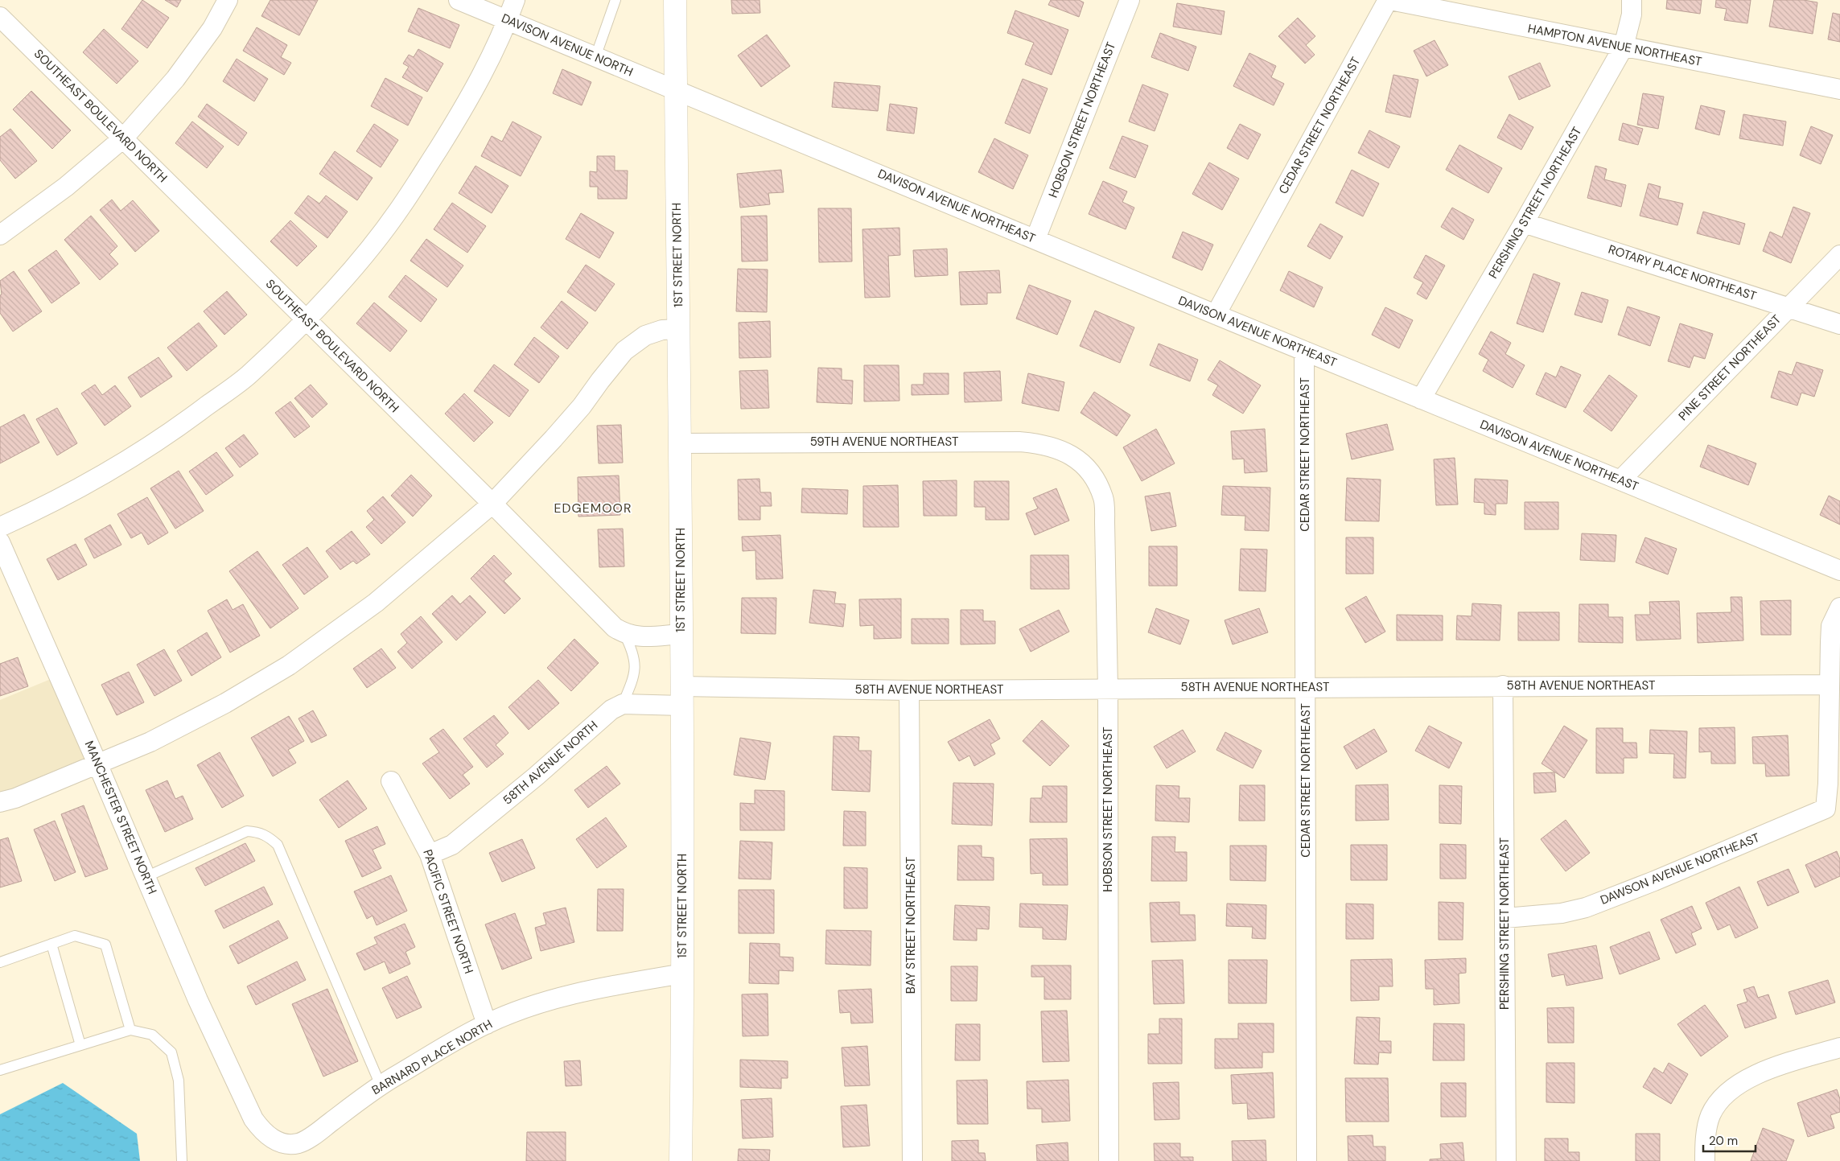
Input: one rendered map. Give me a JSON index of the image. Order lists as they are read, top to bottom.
{
  "streets": {
    "street": [
      "DAVISON AVENUE NORTH",
      "HAMPTON AVENUE NORTHEAST",
      "SOUTHEAST BOULEVARD NORTH",
      "HOBSON STREET NORTHEAST",
      "CEDAR STREET NORTHEAST",
      "PERSHING STREET NORTHEAST",
      "DAVISON AVENUE NORTHEAST",
      "1ST STREET NORTH",
      "ROTARY PLACE NORTHEAST",
      "PINE STREET NORTHEAST",
      "59TH AVENUE NORTHEAST",
      "58TH AVENUE NORTHEAST",
      "58TH AVENUE NORTH",
      "MANCHESTER STREET NORTH",
      "DAWSON AVENUE NORTHEAST",
      "PACIFIC STREET NORTH",
      "BAY STREET NORTHEAST",
      "BARNARD PLACE NORTH"
    ]
  },
  "crossings": [
    ["DAVISON AVENUE NORTH", "DAVISON AVENUE NORTHEAST"],
    ["DAVISON AVENUE NORTH", "1ST STREET NORTH"],
    ["HAMPTON AVENUE NORTHEAST", "CEDAR STREET NORTHEAST"],
    ["HAMPTON AVENUE NORTHEAST", "PERSHING STREET NORTHEAST"],
    ["HOBSON STREET NORTHEAST", "DAVISON AVENUE NORTHEAST"],
    ["HOBSON STREET NORTHEAST", "59TH AVENUE NORTHEAST"],
    ["HOBSON STREET NORTHEAST", "58TH AVENUE NORTHEAST"],
    ["CEDAR STREET NORTHEAST", "DAVISON AVENUE NORTHEAST"],
    ["CEDAR STREET NORTHEAST", "58TH AVENUE NORTHEAST"],
    ["PERSHING STREET NORTHEAST", "DAVISON AVENUE NORTHEAST"],
    ["PERSHING STREET NORTHEAST", "ROTARY PLACE NORTHEAST"],
    ["PERSHING STREET NORTHEAST", "58TH AVENUE NORTHEAST"],
    ["PERSHING STREET NORTHEAST", "DAWSON AVENUE NORTHEAST"],
    ["DAVISON AVENUE NORTHEAST", "1ST STREET NORTH"],
    ["DAVISON AVENUE NORTHEAST", "PINE STREET NORTHEAST"],
    ["1ST STREET NORTH", "59TH AVENUE NORTHEAST"],
    ["1ST STREET NORTH", "58TH AVENUE NORTHEAST"],
    ["1ST STREET NORTH", "BARNARD PLACE NORTH"],
    ["ROTARY PLACE NORTHEAST", "PINE STREET NORTHEAST"],
    ["58TH AVENUE NORTHEAST", "BAY STREET NORTHEAST"],
    ["58TH AVENUE NORTH", "PACIFIC STREET NORTH"],
    ["MANCHESTER STREET NORTH", "BARNARD PLACE NORTH"],
    ["PACIFIC STREET NORTH", "BARNARD PLACE NORTH"]
  ],
  "districts": ["EDGEMOOR"],
  "scale_bar": "20 m"
}
